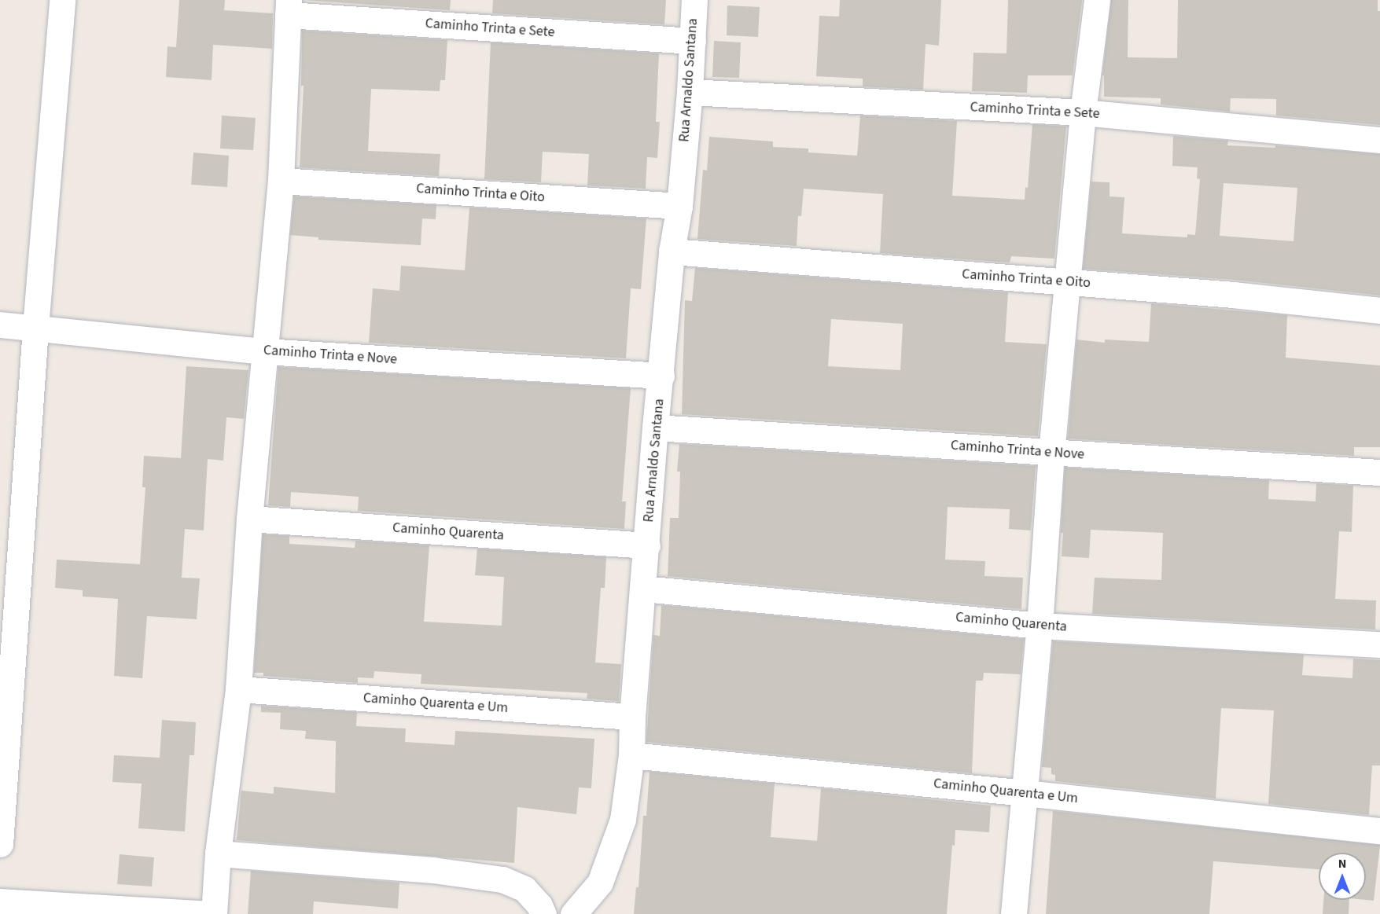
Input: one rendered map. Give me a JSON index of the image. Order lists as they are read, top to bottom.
{
  "streets": {
    "street": [
      "Caminho Trinta e Sete",
      "Rua Arnaldo Santana",
      "Caminho Trinta e Oito",
      "Caminho Trinta e Nove",
      "Caminho Quarenta",
      "Caminho Quarenta e Um"
    ]
  },
  "crossings": [
    ["Caminho Trinta e Sete", "Rua Arnaldo Santana"],
    ["Rua Arnaldo Santana", "Caminho Trinta e Oito"],
    ["Rua Arnaldo Santana", "Caminho Trinta e Nove"],
    ["Rua Arnaldo Santana", "Caminho Quarenta"],
    ["Rua Arnaldo Santana", "Caminho Quarenta e Um"]
  ],
  "north": "top"
}
